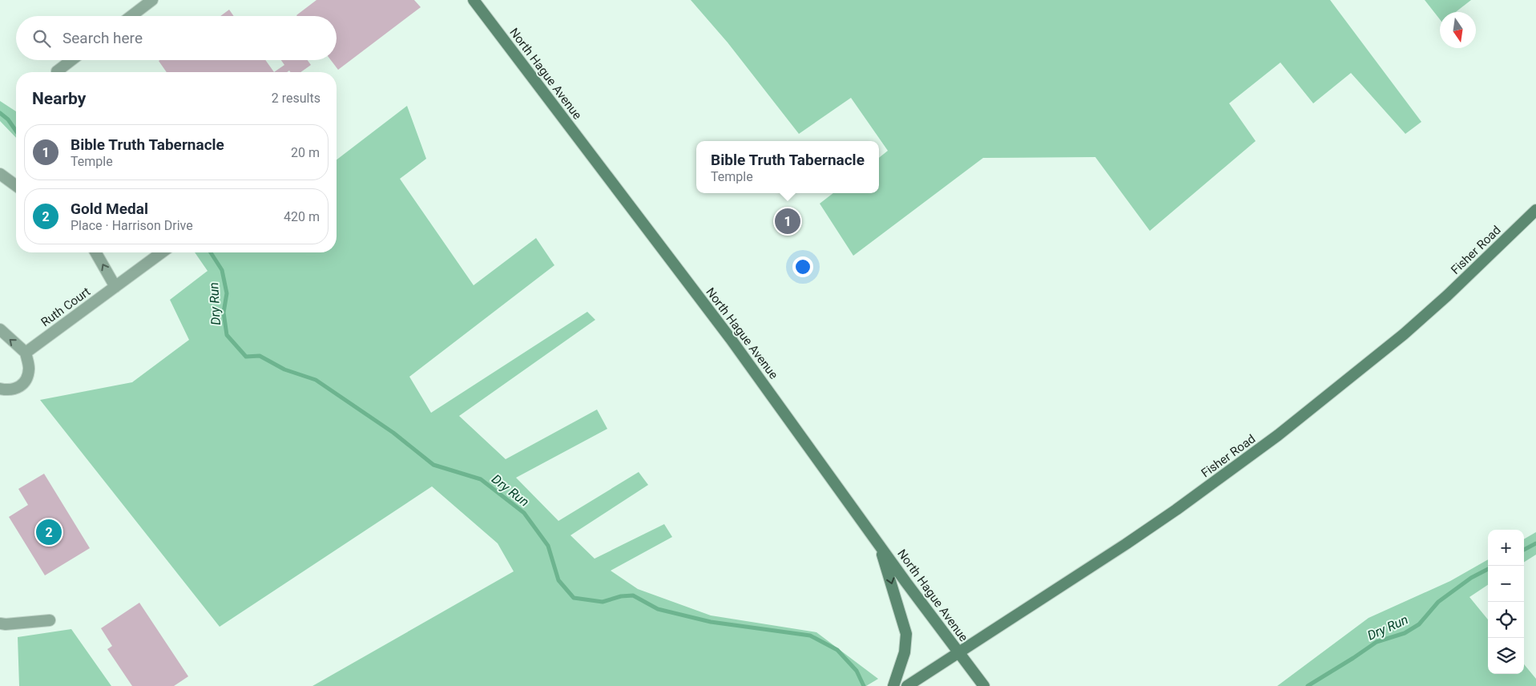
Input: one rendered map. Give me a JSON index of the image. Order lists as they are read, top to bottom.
{
  "streets": {
    "main road": ["North Hague Avenue", "Fisher Road"],
    "street": ["Ruth Court"]
  },
  "crossings": [
    ["North Hague Avenue", "Fisher Road"]
  ],
  "water": ["Dry Run"],
  "north": "bottom",
  "page": {
    "search": "Search here",
    "heading": ["Nearby", "2 results"],
    "list": [
      {
        "mark": "1",
        "name": "Bible Truth Tabernacle",
        "note": "Temple",
        "value": "20 m"
      },
      {
        "mark": "2",
        "name": "Gold Medal",
        "note": "Place · Harrison Drive",
        "value": "420 m"
      }
    ],
    "popup": ["Bible Truth Tabernacle", "Temple"],
    "pins": ["1", "2"],
    "map_buttons": ["+", "−"]
  }
}
